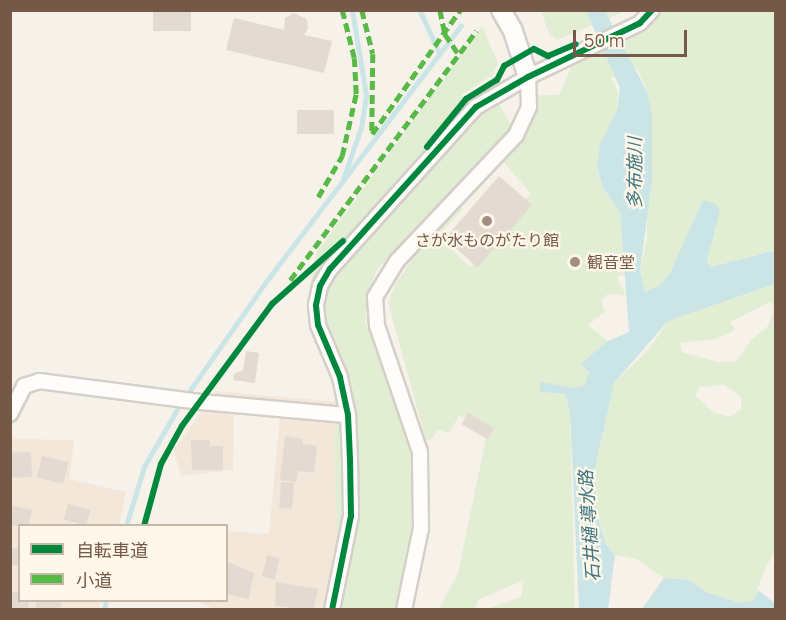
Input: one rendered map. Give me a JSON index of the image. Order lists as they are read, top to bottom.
{
  "water": ["多布施川", "石井樋 導水路"],
  "places": ["さが水ものがたり館", "観音堂"],
  "legend": ["自転車道", "小道"],
  "scale_bar": "50 m"
}
